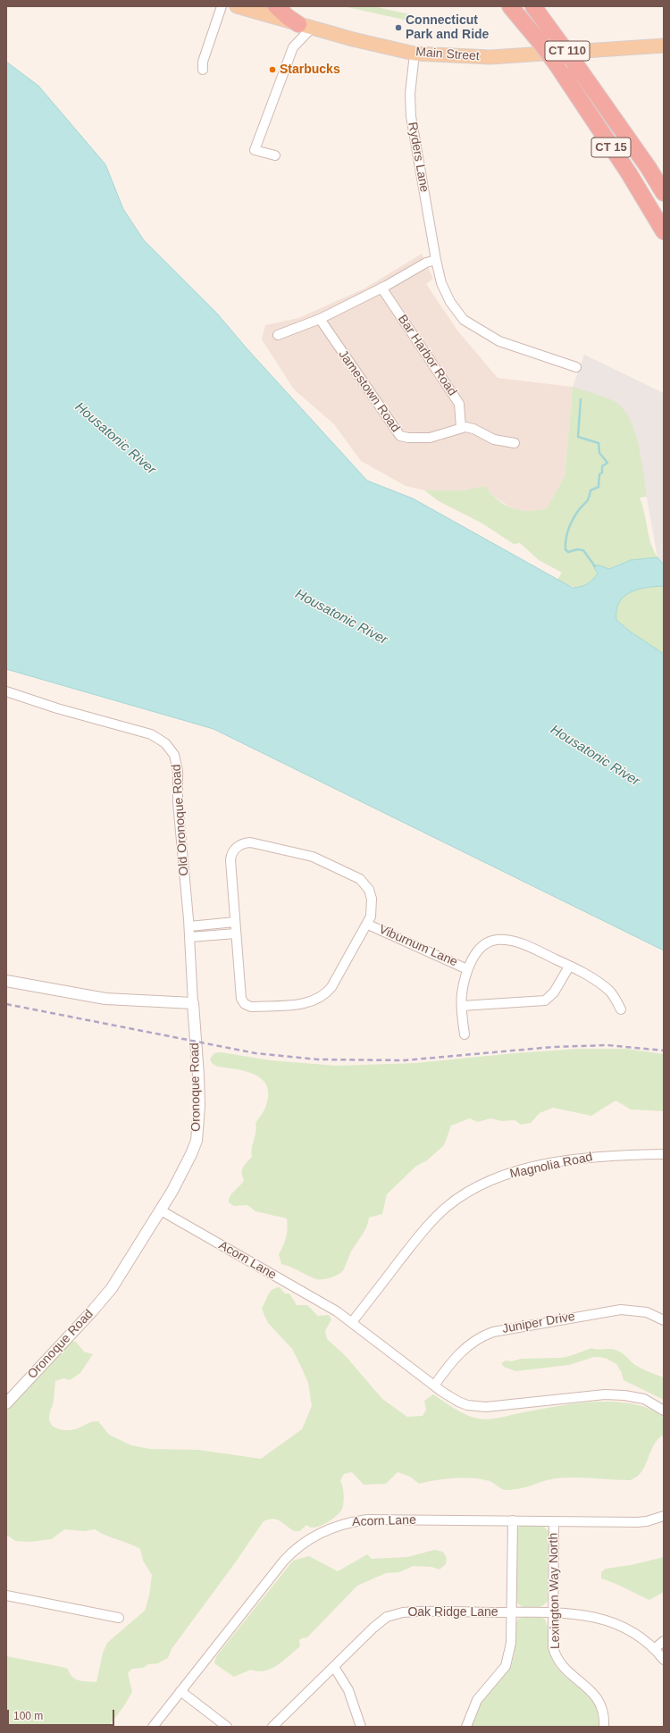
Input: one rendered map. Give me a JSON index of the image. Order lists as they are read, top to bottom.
{
  "streets": {
    "highway": ["CT 15"],
    "main road": ["CT 110", "Main Street"],
    "street": [
      "Ryders Lane",
      "Bar Harbor Road",
      "Jamestown Road",
      "Old Oronoque Road",
      "Viburnum Lane",
      "Oronoque Road",
      "Magnolia Road",
      "Acorn Lane",
      "Juniper Drive",
      "Lexington Way North",
      "Oak Ridge Lane"
    ]
  },
  "crossings": [
    ["Main Street", "Ryders Lane"],
    ["Bar Harbor Road", "Jamestown Road"],
    ["Old Oronoque Road", "Oronoque Road"],
    ["Oronoque Road", "Acorn Lane"],
    ["Magnolia Road", "Acorn Lane"],
    ["Acorn Lane", "Juniper Drive"],
    ["Acorn Lane", "Lexington Way North"],
    ["Lexington Way North", "Oak Ridge Lane"]
  ],
  "water": ["Housatonic River"],
  "places": ["Connecticut Park and Ride", "Starbucks"],
  "scale_bar": "100 m"
}
